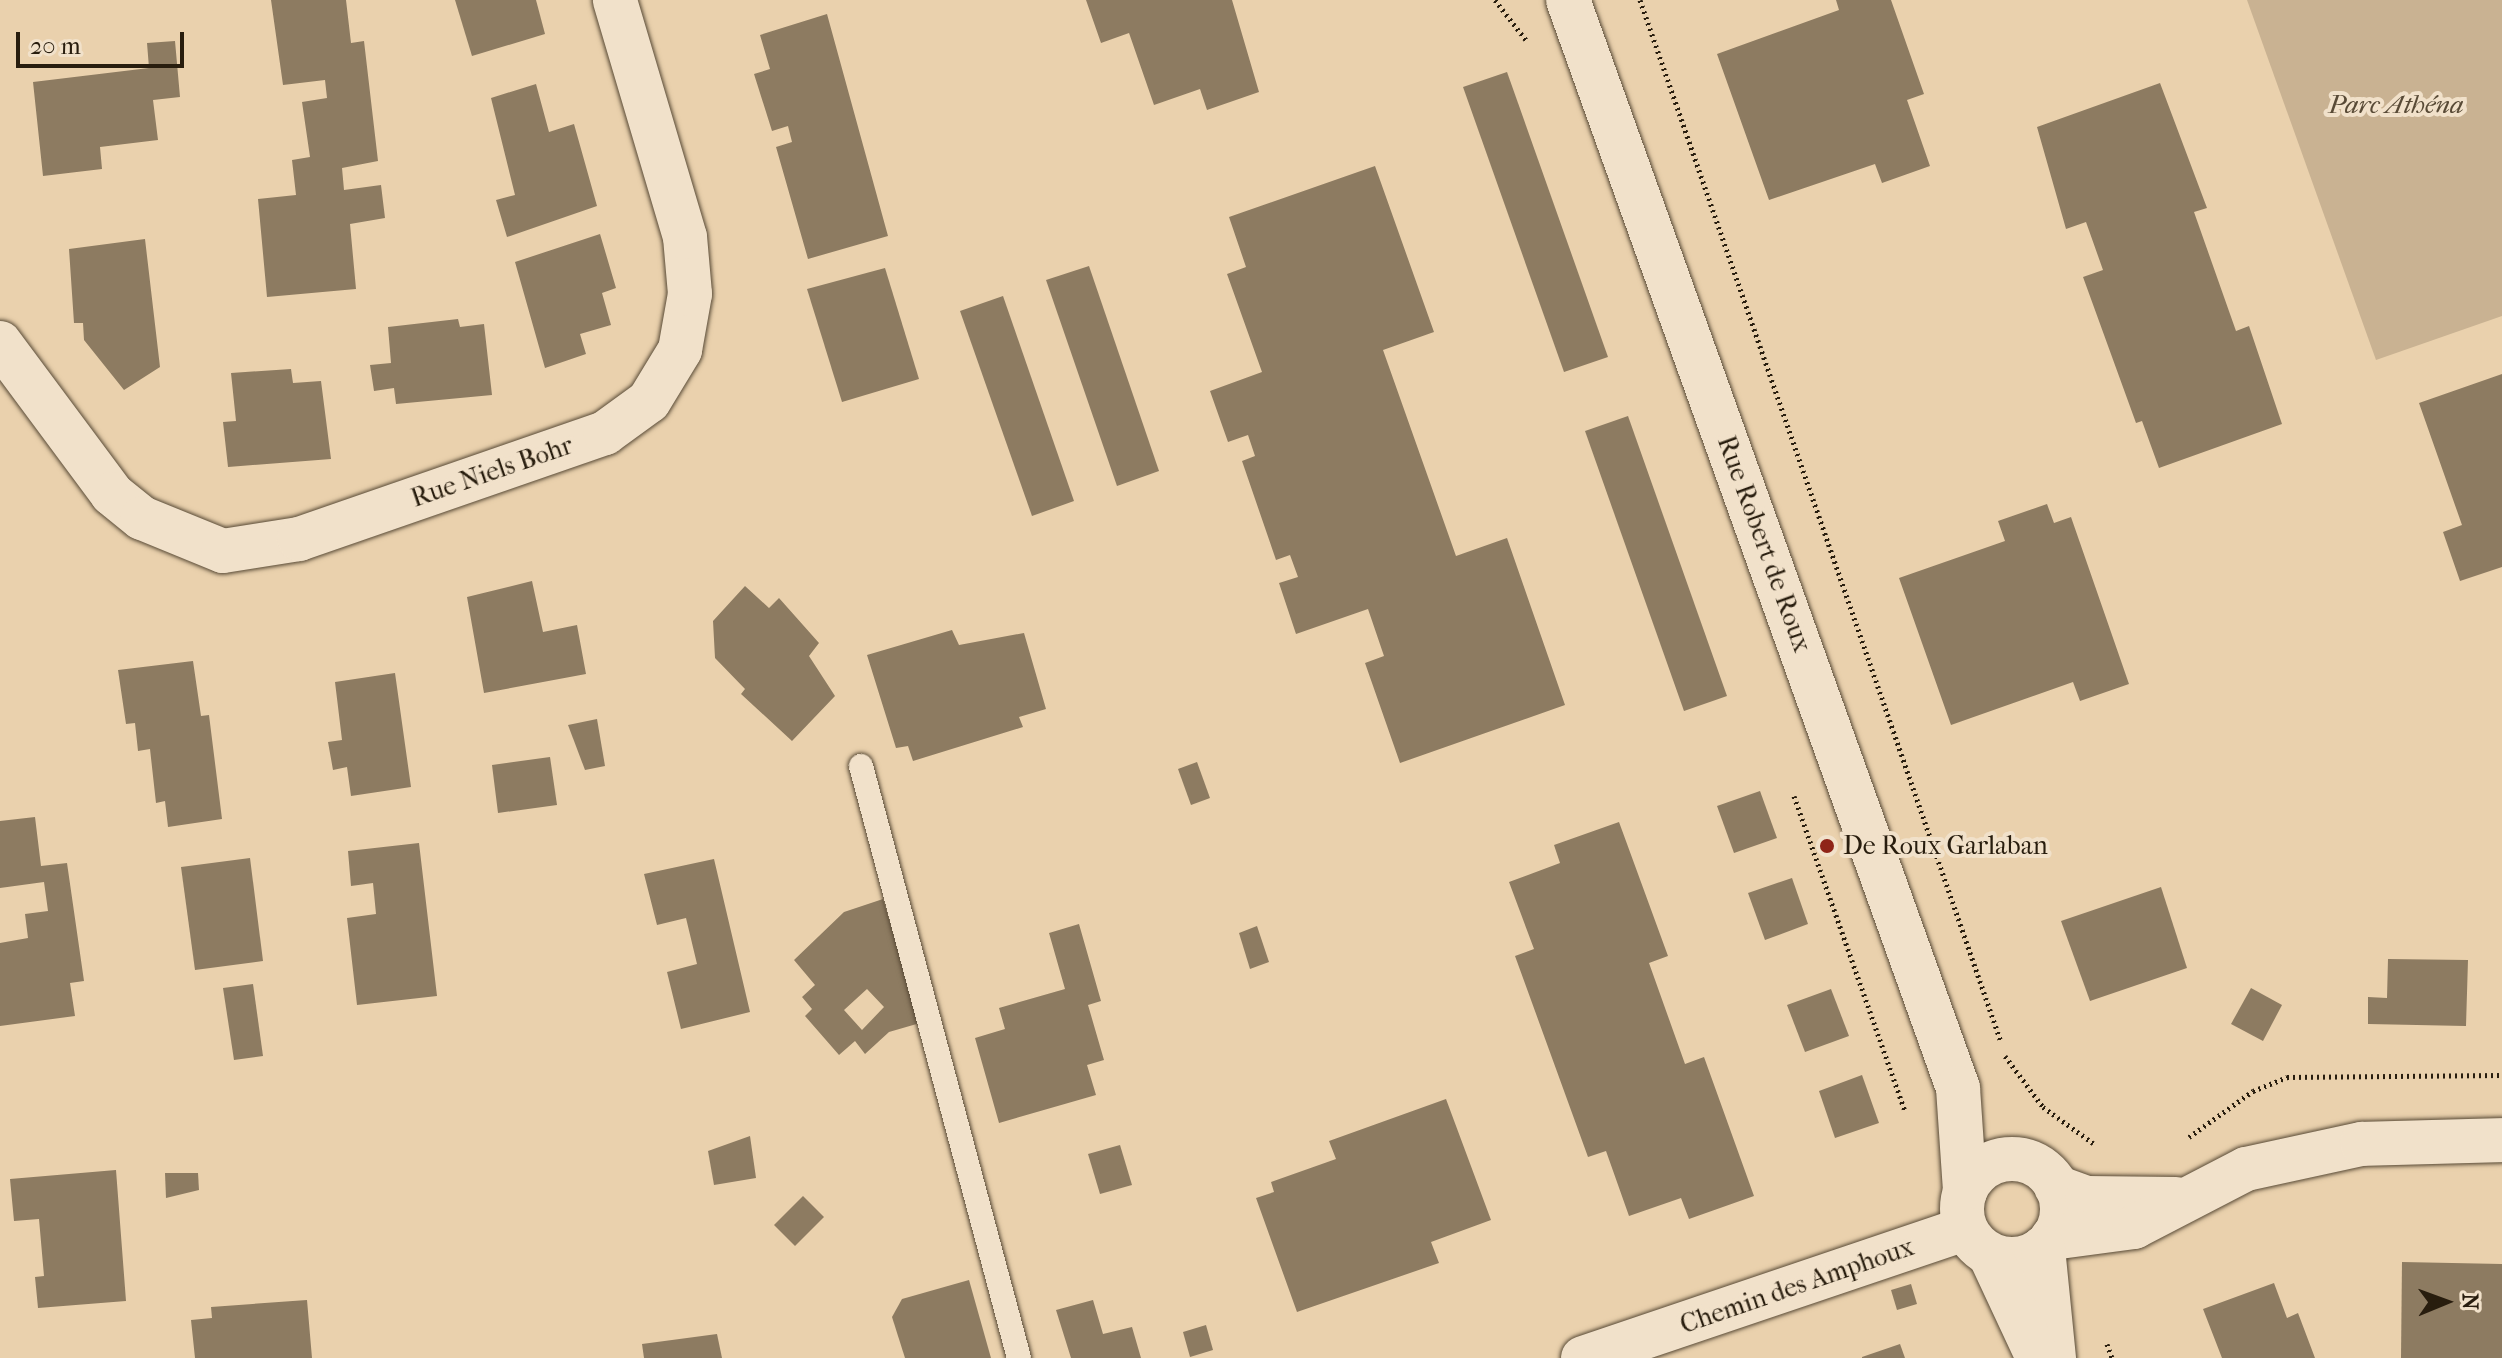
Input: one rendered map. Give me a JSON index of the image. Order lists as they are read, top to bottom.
{
  "streets": {
    "street": ["Rue Niels Bohr", "Rue Robert de Roux", "Chemin des Amphoux"]
  },
  "crossings": [
    ["Rue Robert de Roux", "Chemin des Amphoux"]
  ],
  "parks": ["Parc Athéna"],
  "places": ["De Roux Garlaban"],
  "scale_bar": "20 m",
  "north": "right"
}
